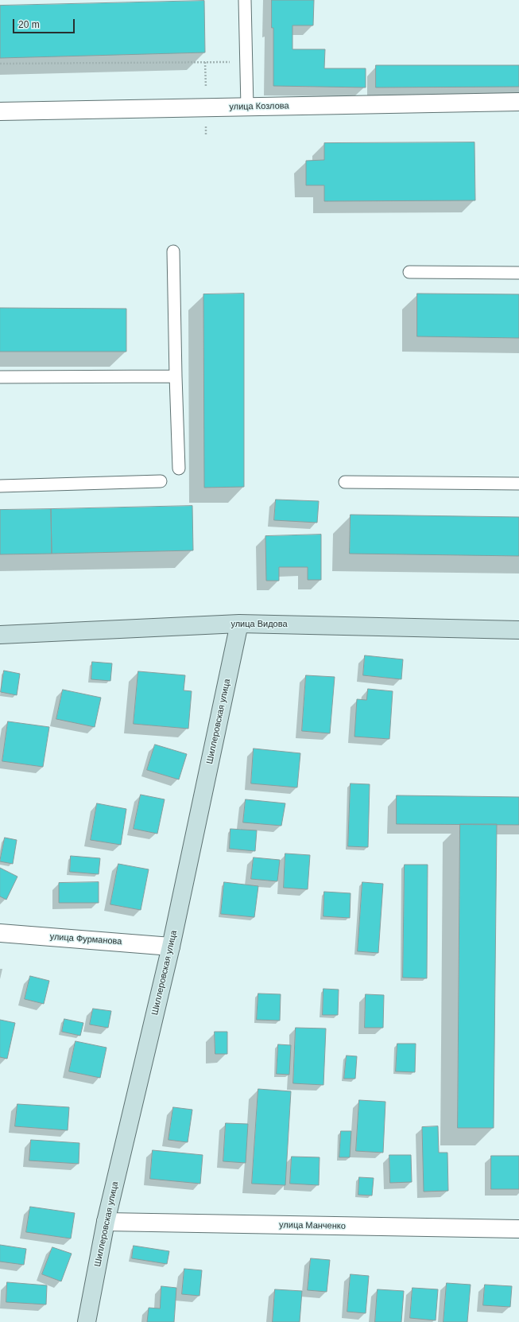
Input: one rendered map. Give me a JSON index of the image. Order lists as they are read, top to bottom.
{
  "streets": {
    "street": [
      "улица Козлова",
      "улица Видова",
      "Шиллеровская улица",
      "улица Фурманова",
      "улица Манченко"
    ]
  },
  "crossings": [
    ["улица Видова", "Шиллеровская улица"],
    ["Шиллеровская улица", "улица Фурманова"],
    ["Шиллеровская улица", "улица Манченко"]
  ],
  "scale_bar": "20 m"
}
